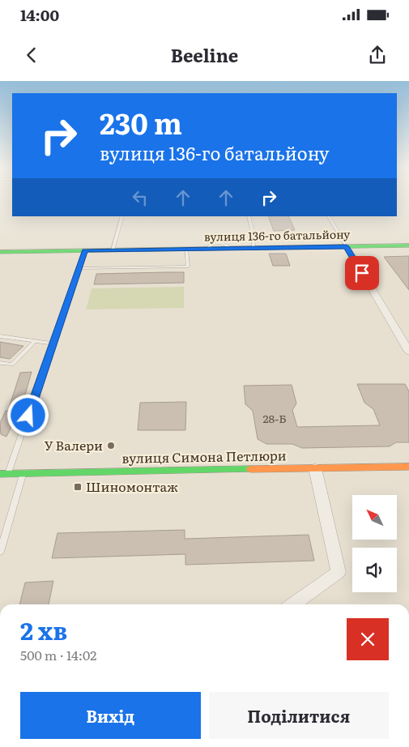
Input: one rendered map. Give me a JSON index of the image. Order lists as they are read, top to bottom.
{
  "streets": {
    "street": ["вулиця 136-го батальйону", "вулиця Симона Петлюри"]
  },
  "places": {
    "other": ["У Валери"],
    "transit": ["Шиномонтаж"]
  },
  "house_numbers": ["28-Б"],
  "north": "top left",
  "page": {
    "status": "14:00",
    "header": "Beeline",
    "turn": ["230 m", "вулиця 136-го батальйону"],
    "heading": ["2 хв", "500 m · 14:02"],
    "buttons": ["Вихід", "Поділитися"]
  }
}
